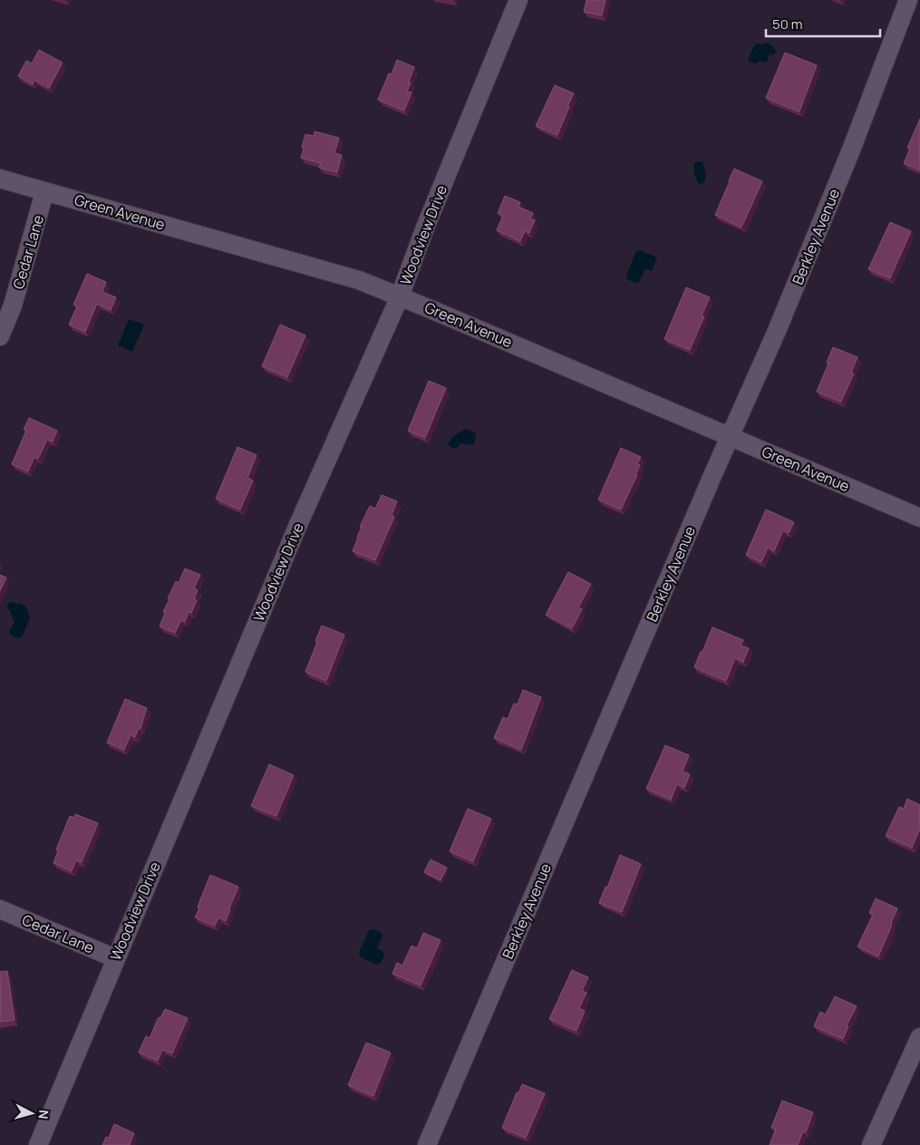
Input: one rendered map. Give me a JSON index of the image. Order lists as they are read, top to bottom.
{
  "streets": {
    "street": [
      "Green Avenue",
      "Woodview Drive",
      "Berkley Avenue",
      "Cedar Lane"
    ]
  },
  "crossings": [
    ["Green Avenue", "Woodview Drive"],
    ["Green Avenue", "Berkley Avenue"],
    ["Green Avenue", "Cedar Lane"],
    ["Woodview Drive", "Cedar Lane"]
  ],
  "scale_bar": "50 m",
  "north": "right"
}
